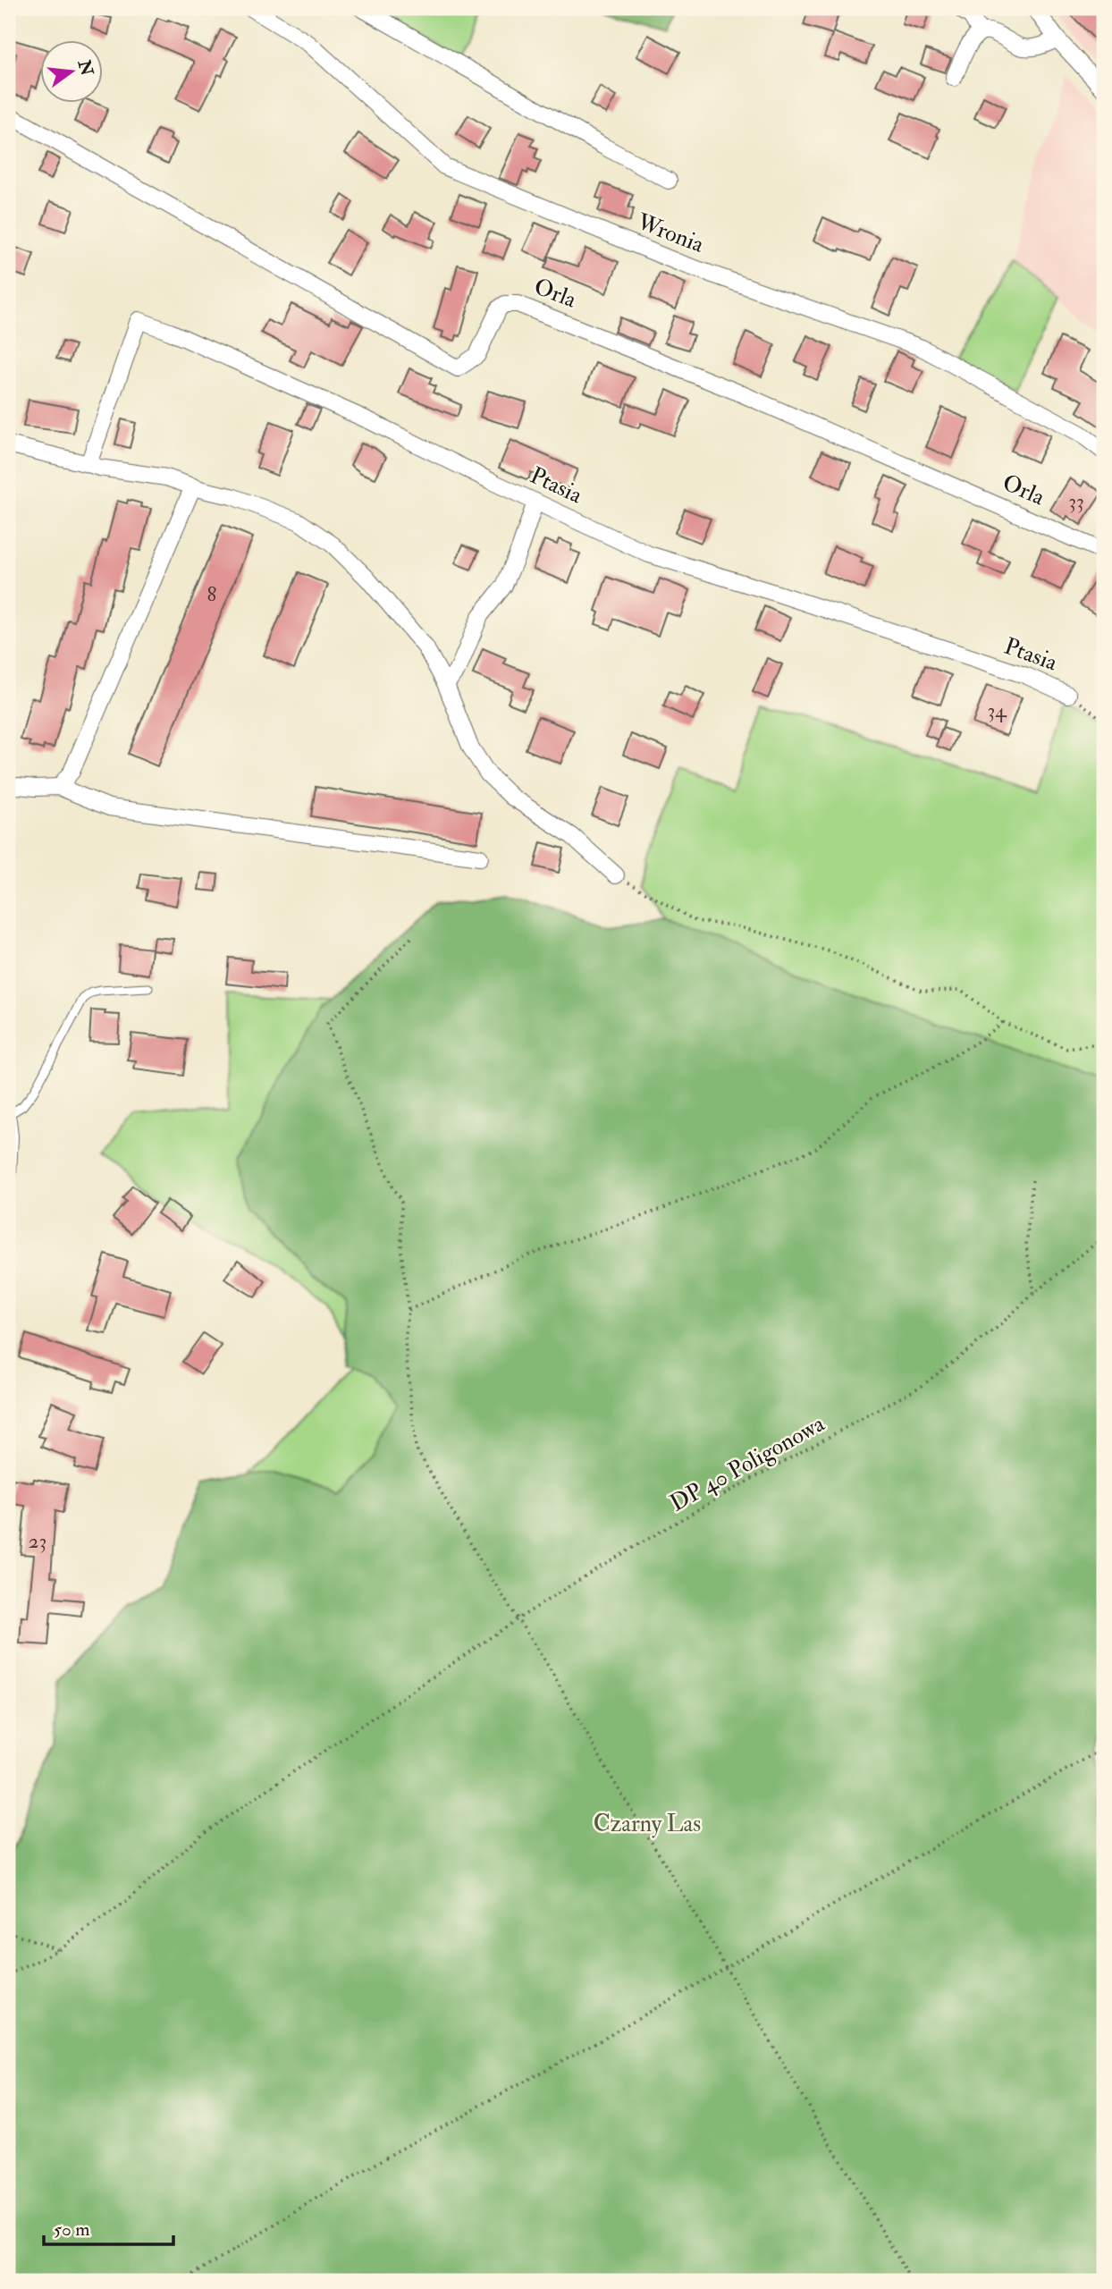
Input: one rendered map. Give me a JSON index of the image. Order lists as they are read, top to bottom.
{
  "streets": {
    "street": ["Wronia", "Orla", "Ptasia"],
    "path": ["DP 40 Poligonowa"]
  },
  "parks": ["Czarny Las"],
  "house_numbers": [
    "33",
    "8",
    "34",
    "23"
  ],
  "scale_bar": "50 m",
  "north": "right"
}
